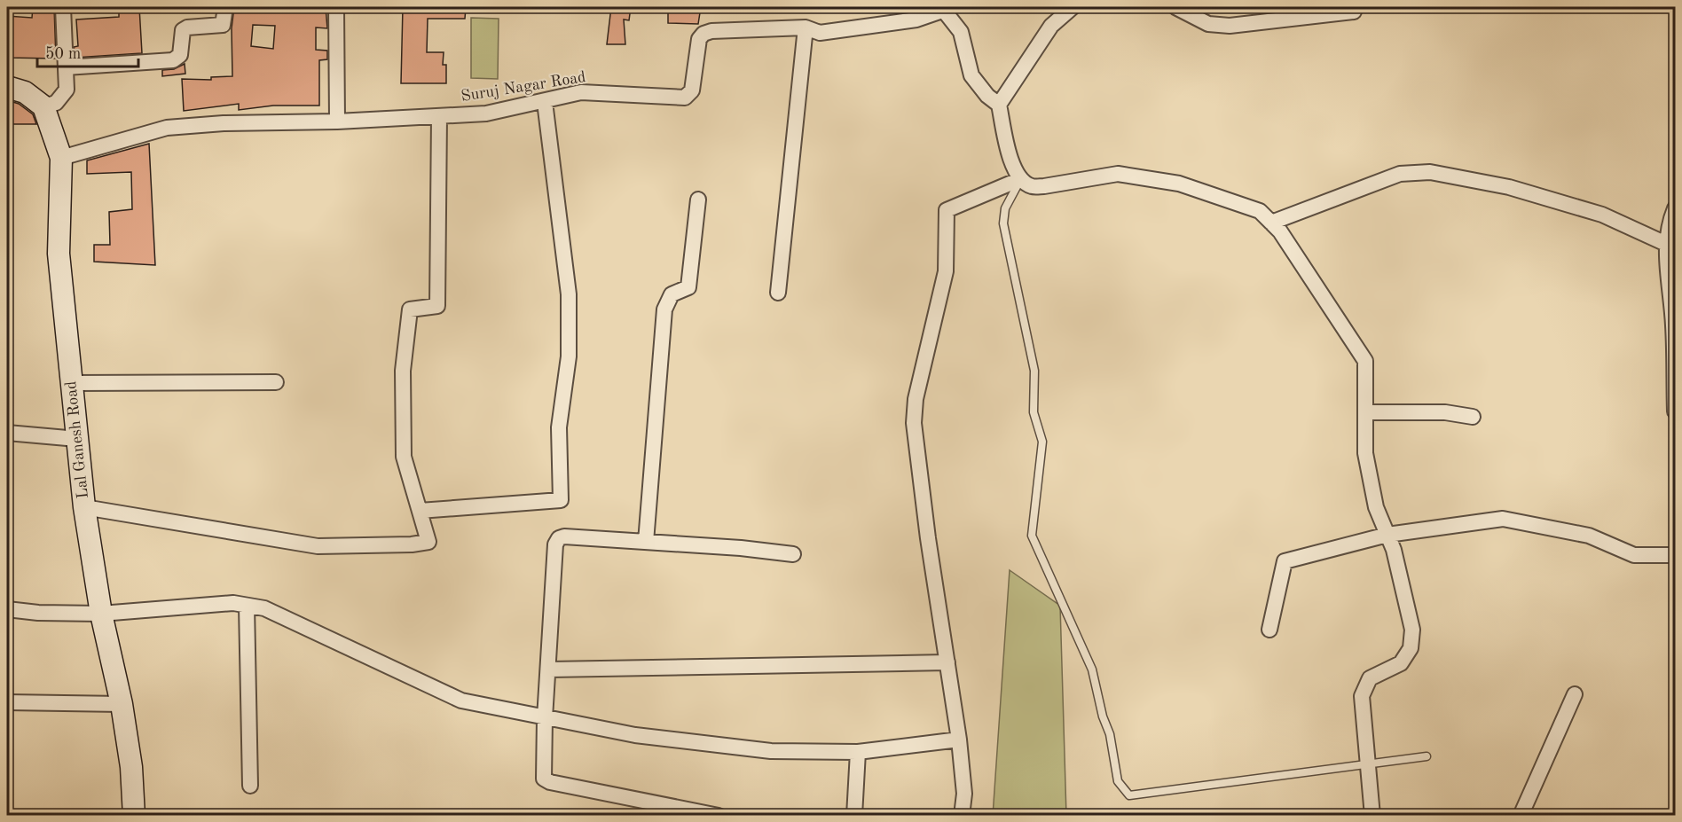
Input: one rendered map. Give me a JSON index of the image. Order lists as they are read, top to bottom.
{
  "streets": {
    "main road": ["Lal Ganesh Road"],
    "street": ["Suruj Nagar Road"]
  },
  "crossings": [
    ["Suruj Nagar Road", "Lal Ganesh Road"]
  ],
  "scale_bar": "50 m"
}
